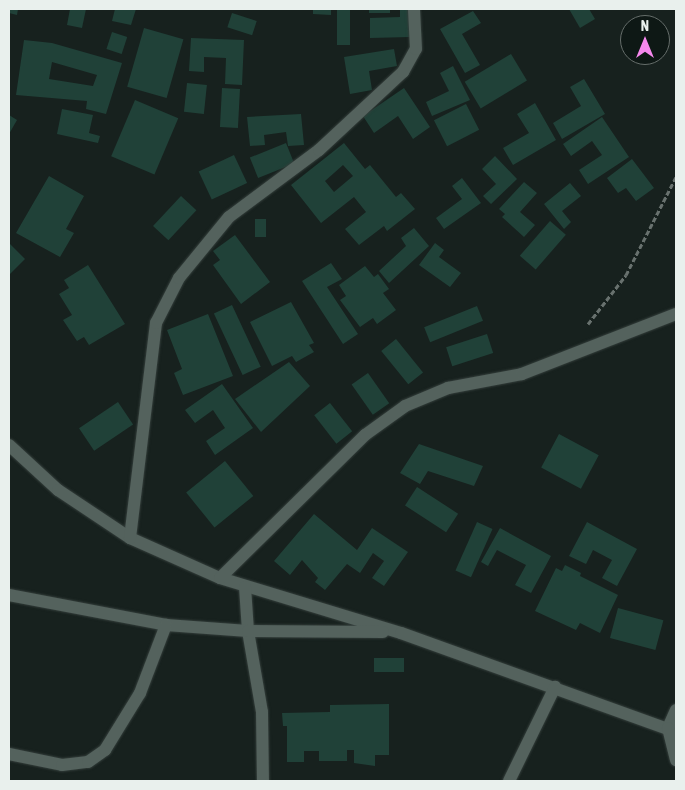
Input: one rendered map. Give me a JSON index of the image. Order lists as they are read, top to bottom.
{
  "north": "top"
}
